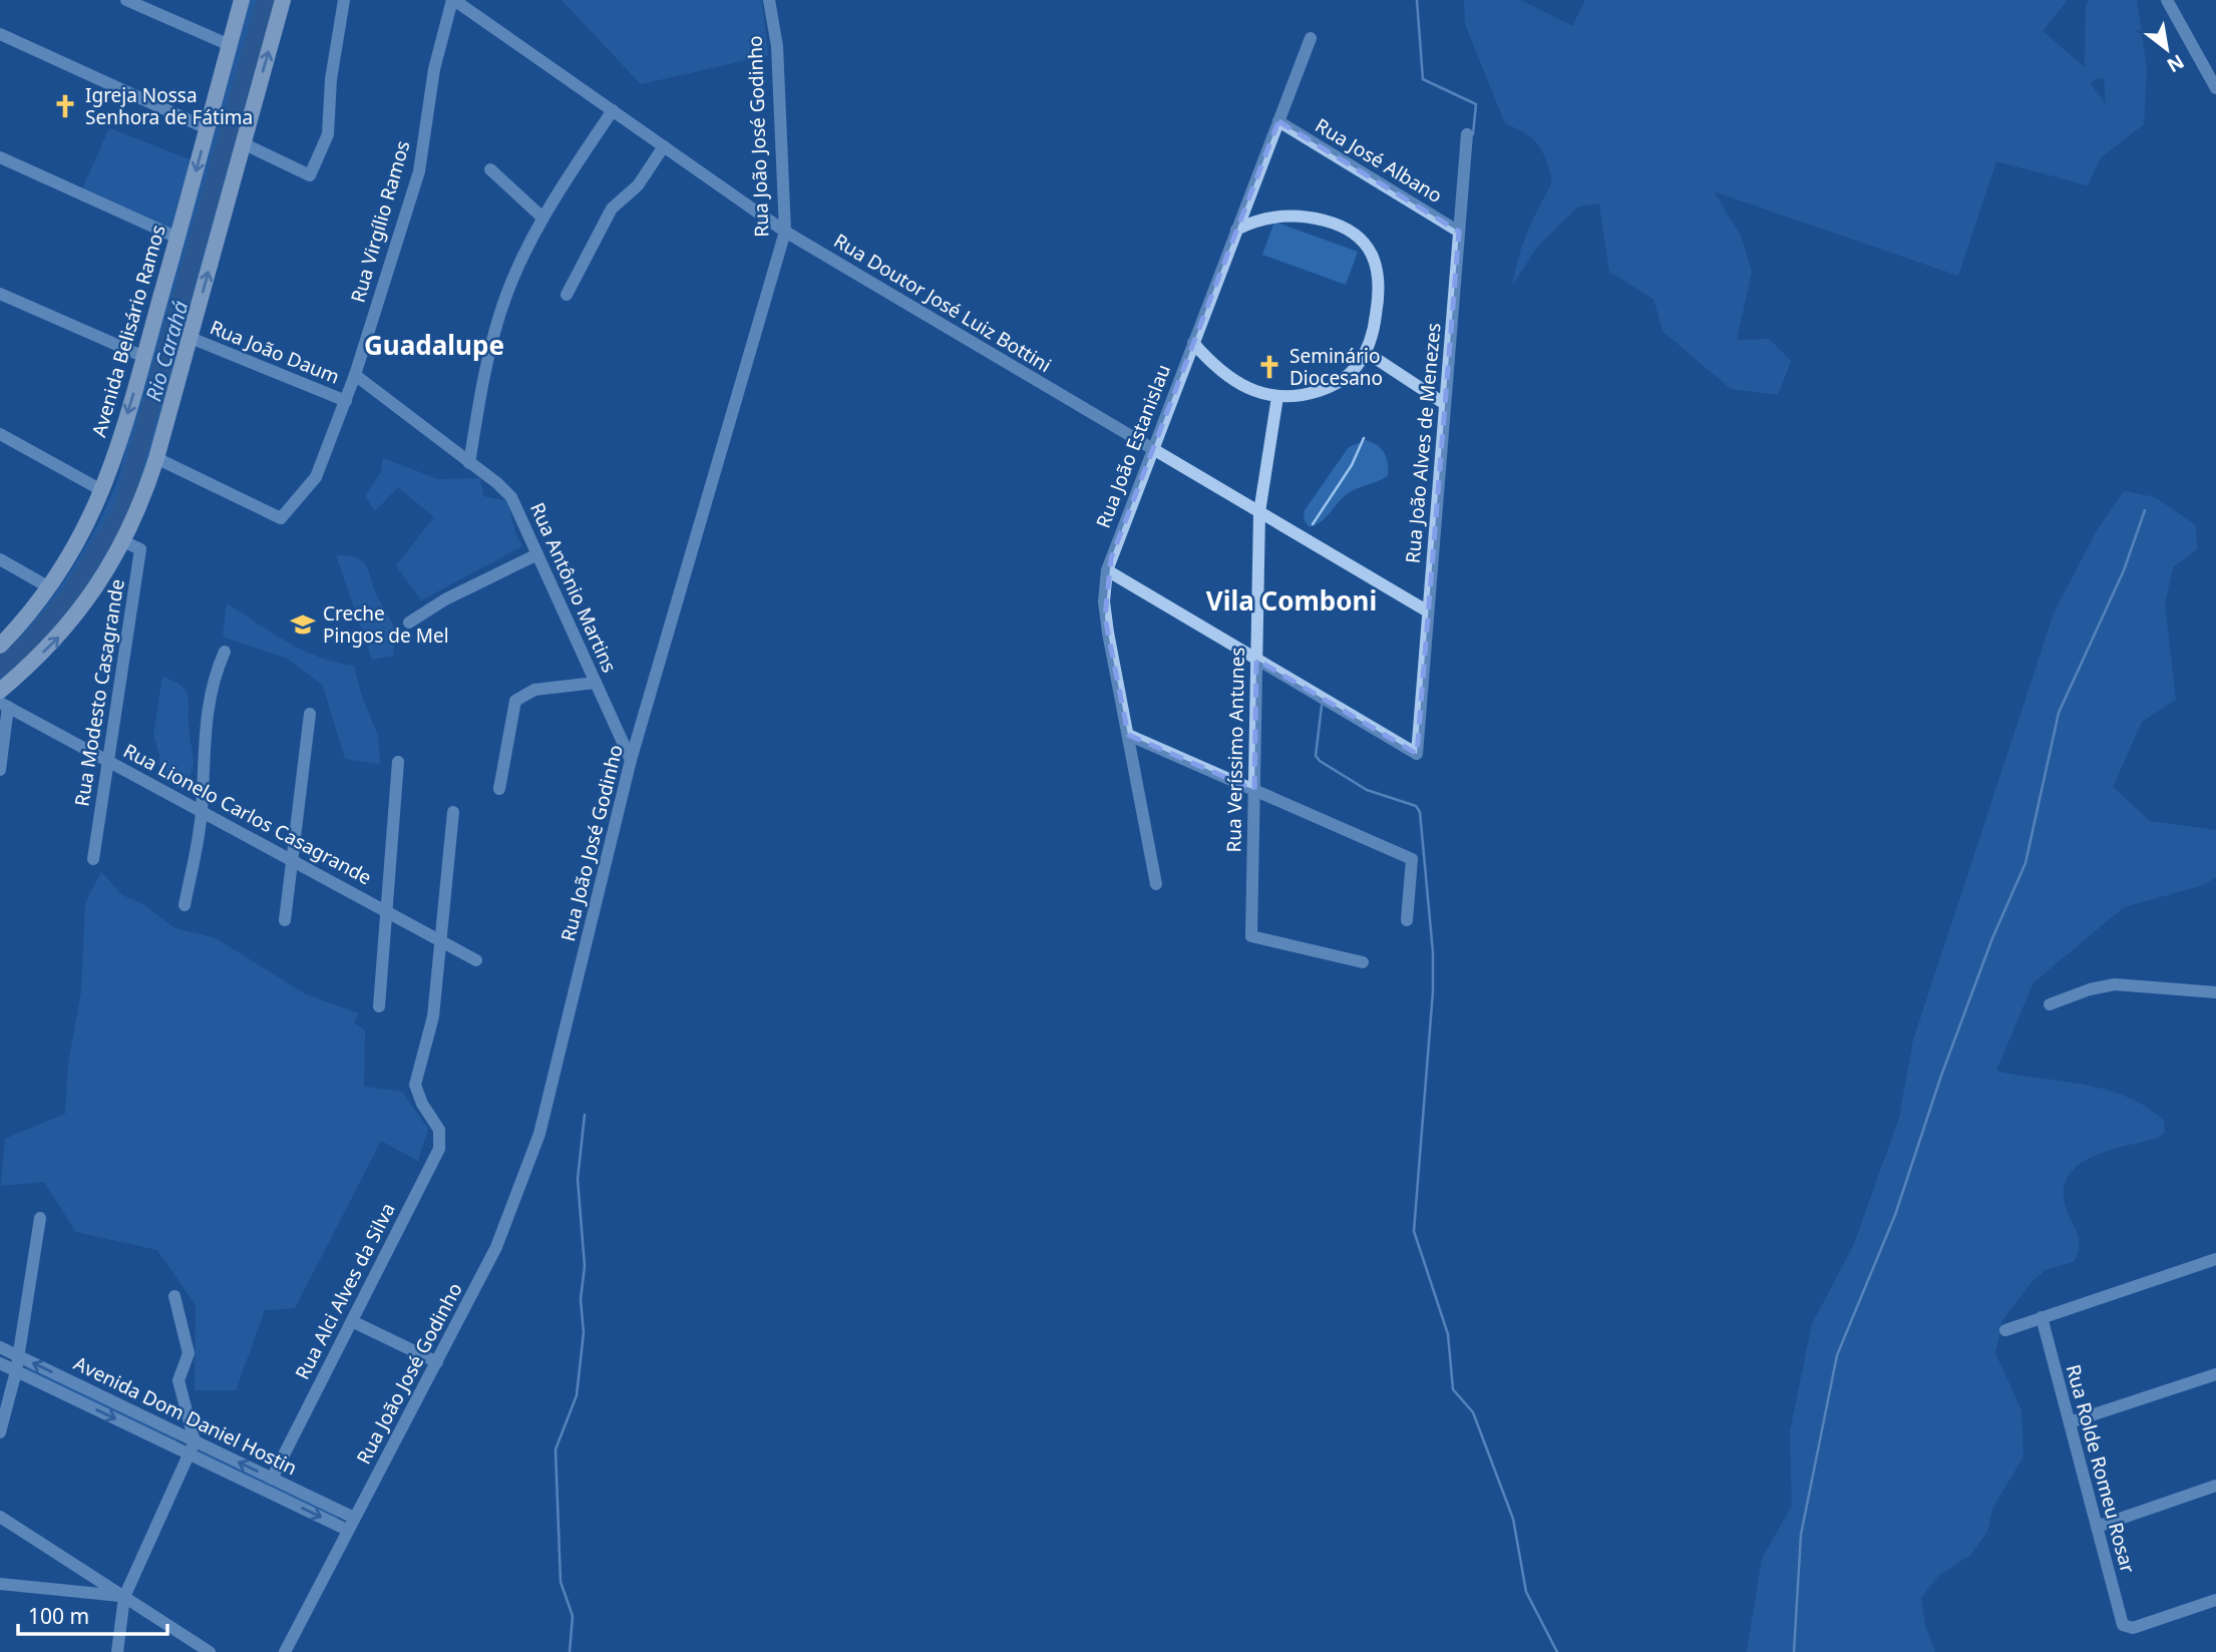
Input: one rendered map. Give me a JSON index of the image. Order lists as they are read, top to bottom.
{
  "streets": {
    "main road": ["Avenida Belisário Ramos"],
    "street": [
      "Rua João José Godinho",
      "Rua José Albano",
      "Rua Virgílio Ramos",
      "Rua Doutor José Luiz Bottini",
      "Rua João Daum",
      "Rua João Alves de Menezes",
      "Rua João Estanislau",
      "Rua Antônio Martins",
      "Rua Modesto Casagrande",
      "Rua Veríssimo Antunes",
      "Rua Lionelo Carlos Casagrande",
      "Rua Alci Alves da Silva",
      "Avenida Dom Daniel Hostin",
      "Rua Rolde Romeu Rosar"
    ]
  },
  "crossings": [
    ["Rua João José Godinho", "Rua Doutor José Luiz Bottini"],
    ["Rua João José Godinho", "Rua Antônio Martins"],
    ["Rua João José Godinho", "Avenida Dom Daniel Hostin"],
    ["Rua José Albano", "Rua João Alves de Menezes"],
    ["Rua José Albano", "Rua João Estanislau"],
    ["Rua Virgílio Ramos", "Rua Doutor José Luiz Bottini"],
    ["Rua Virgílio Ramos", "Rua João Daum"],
    ["Rua Virgílio Ramos", "Rua Antônio Martins"],
    ["Rua Doutor José Luiz Bottini", "Rua João Alves de Menezes"],
    ["Rua Doutor José Luiz Bottini", "Rua João Estanislau"],
    ["Rua Doutor José Luiz Bottini", "Rua Veríssimo Antunes"],
    ["Rua João Alves de Menezes", "Rua Veríssimo Antunes"],
    ["Rua João Estanislau", "Rua Veríssimo Antunes"],
    ["Rua Modesto Casagrande", "Rua Lionelo Carlos Casagrande"],
    ["Rua Lionelo Carlos Casagrande", "Rua Alci Alves da Silva"],
    ["Rua Alci Alves da Silva", "Avenida Dom Daniel Hostin"]
  ],
  "districts": ["Guadalupe", "Vila Comboni"],
  "water": ["Rio Carahá"],
  "places": {
    "church": ["Igreja Nossa Senhora de Fátima", "Seminário Diocesano"],
    "school or university": ["Creche Pingos de Mel"]
  },
  "scale_bar": "100 m",
  "north": "bottom right"
}
